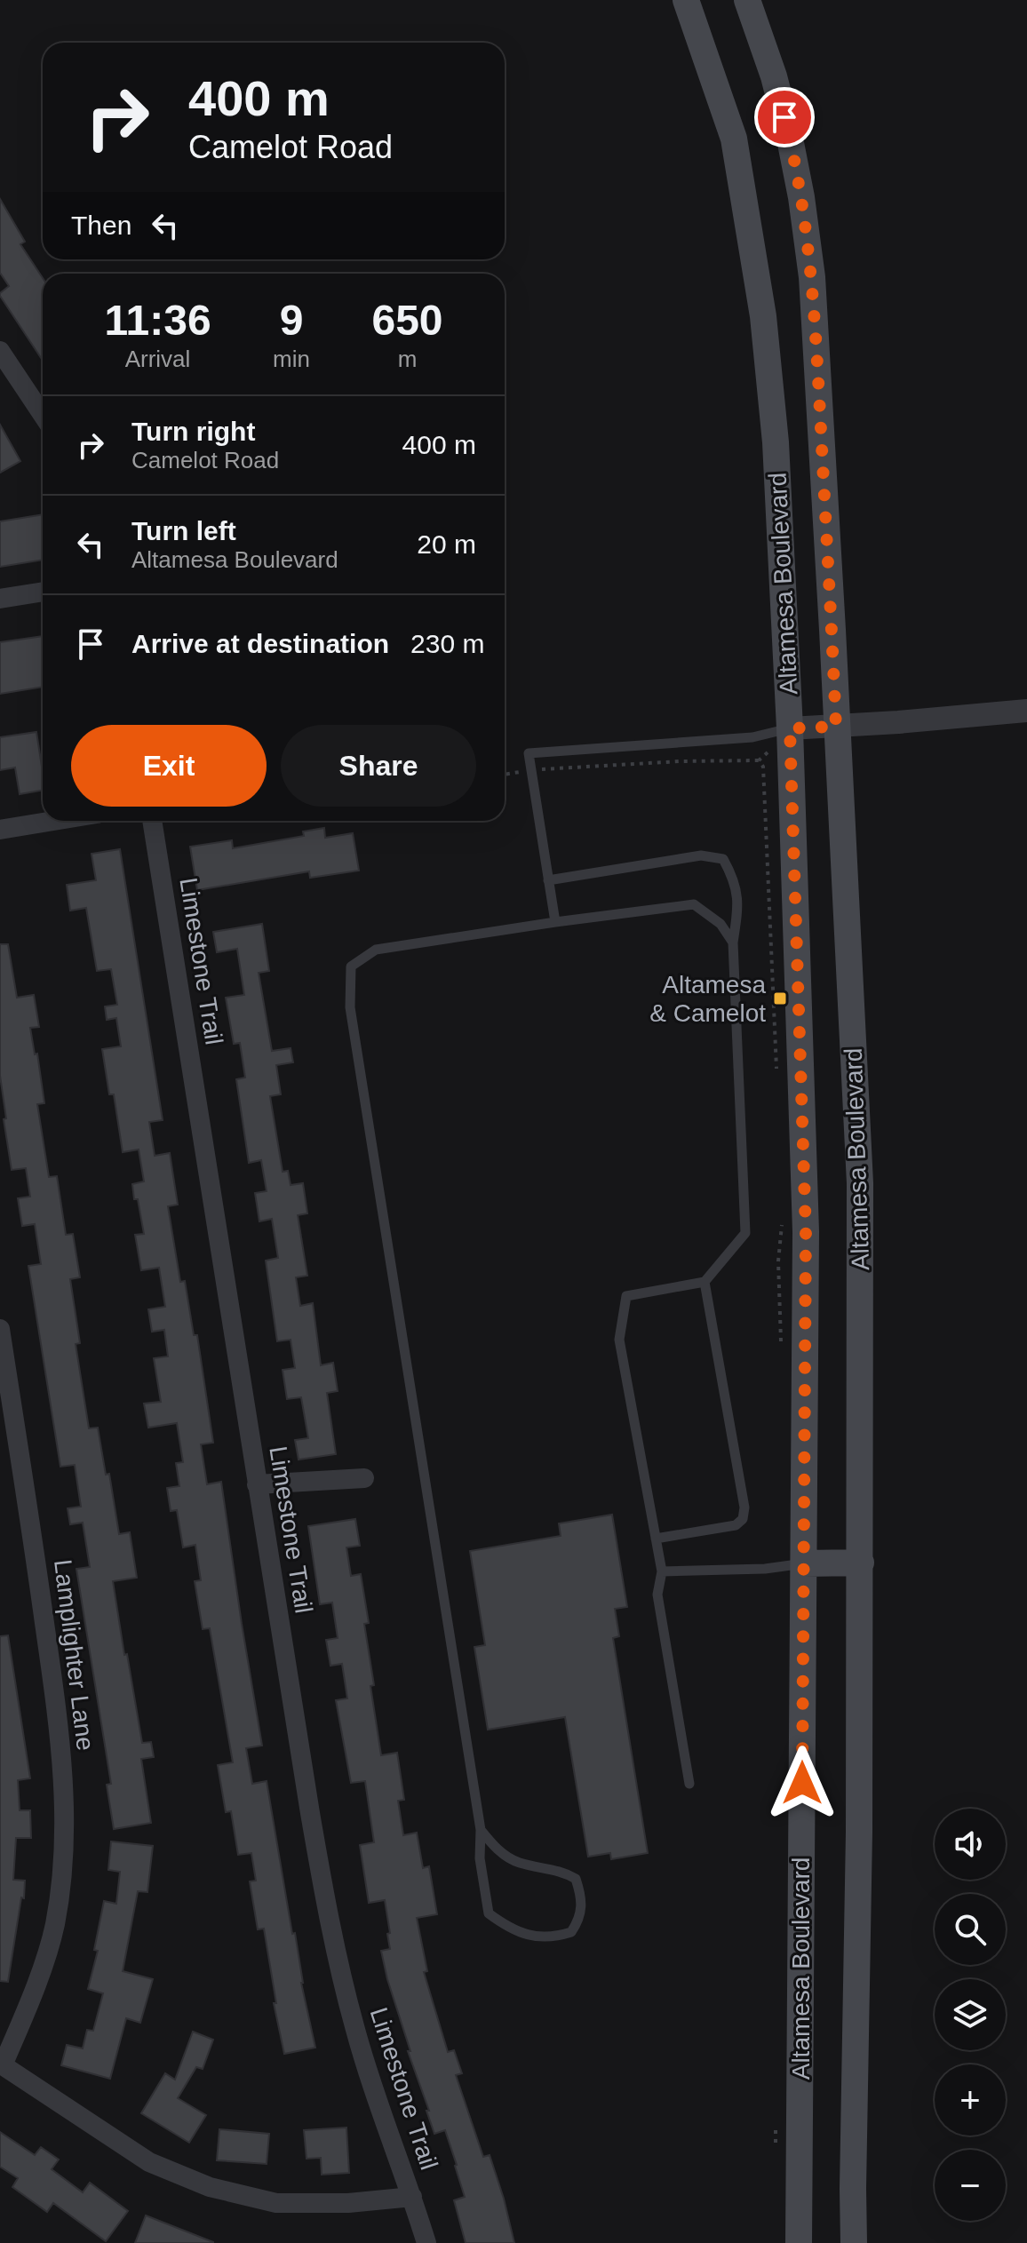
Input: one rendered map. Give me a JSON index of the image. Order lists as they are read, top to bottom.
{
  "streets": {
    "main road": ["Altamesa Boulevard"],
    "street": ["Limestone Trail", "Lamplighter Lane"]
  },
  "places": {
    "transit": ["Altamesa & Camelot"]
  },
  "page": {
    "turn": ["400 m", "Camelot Road"],
    "then": "Then",
    "eta": [
      "11:36",
      "Arrival",
      "9",
      "min",
      "650",
      "m"
    ],
    "list": [
      {
        "name": "Turn right",
        "note": "Camelot Road",
        "value": "400 m"
      },
      {
        "name": "Turn left",
        "note": "Altamesa Boulevard",
        "value": "20 m"
      },
      {
        "name": "Arrive at destination",
        "value": "230 m"
      }
    ],
    "buttons": ["Exit", "Share"],
    "map_buttons": ["+", "−"]
  }
}
